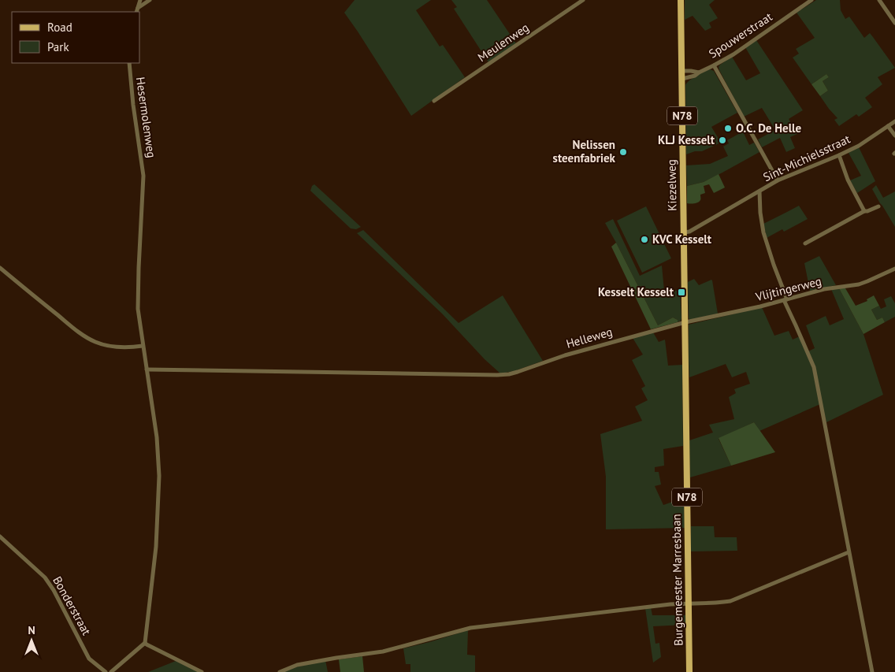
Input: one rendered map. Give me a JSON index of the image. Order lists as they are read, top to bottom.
{
  "streets": {
    "main road": ["N78", "Kiezelweg", "Burgemeester Marresbaan"],
    "street": [
      "Spouwerstraat",
      "Meulenweg",
      "Hesermolenweg",
      "Sint-Michielsstraat",
      "Vlijtingerweg",
      "Helleweg",
      "Bonderstraat"
    ]
  },
  "crossings": [
    ["Spouwerstraat", "Kiezelweg"],
    ["Hesermolenweg", "Helleweg"],
    ["Sint-Michielsstraat", "Kiezelweg"],
    ["Kiezelweg", "Vlijtingerweg"],
    ["Kiezelweg", "Helleweg"],
    ["Kiezelweg", "Burgemeester Marresbaan"],
    ["Vlijtingerweg", "Helleweg"],
    ["Vlijtingerweg", "Burgemeester Marresbaan"],
    ["Helleweg", "Burgemeester Marresbaan"]
  ],
  "places": {
    "other": [
      "O.C. De Helle",
      "KLJ Kesselt",
      "Nelissen steenfabriek",
      "KVC Kesselt"
    ],
    "transit": ["Kesselt Kesselt"]
  },
  "legend": ["Road", "Park"],
  "north": "top"
}
